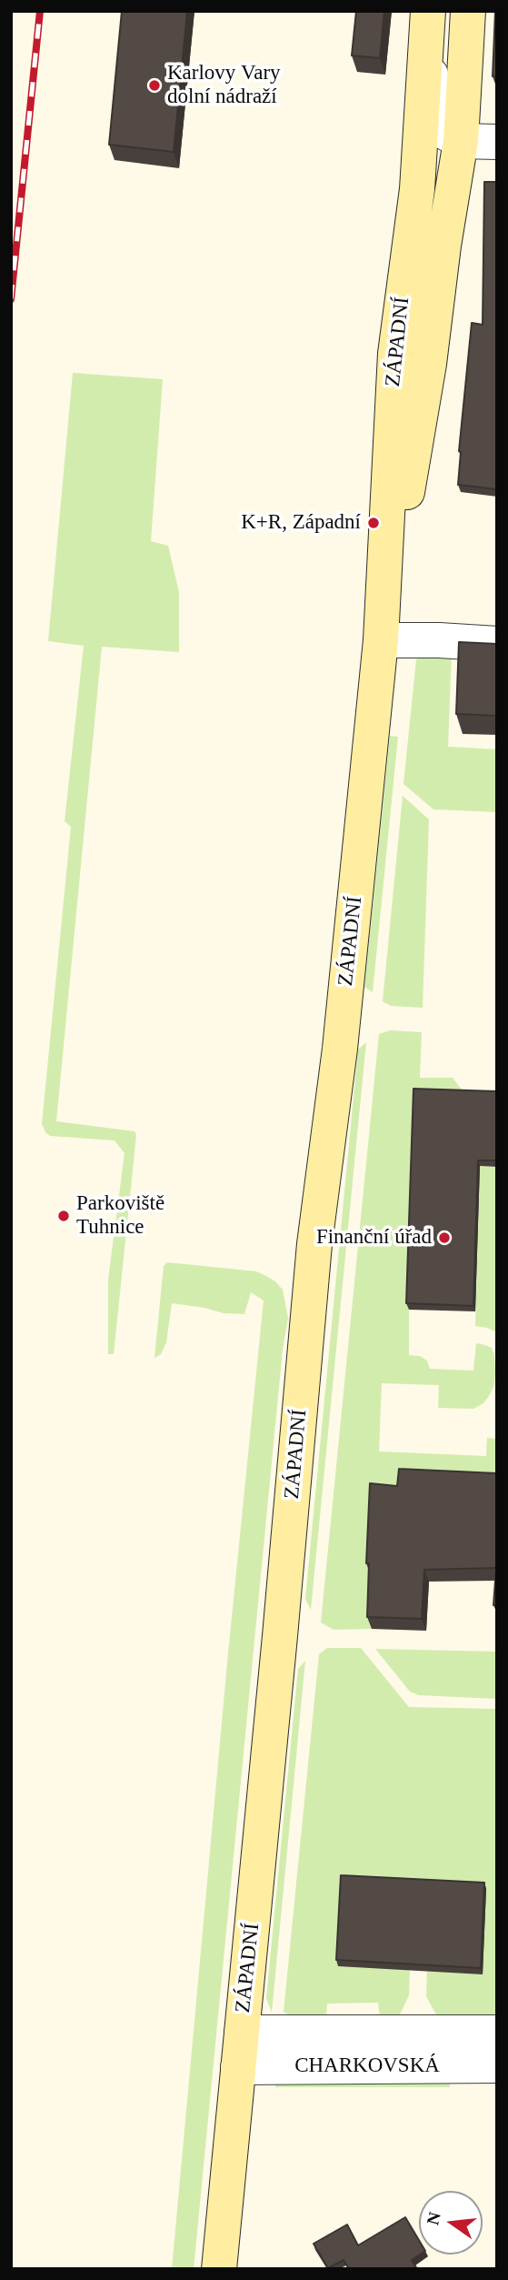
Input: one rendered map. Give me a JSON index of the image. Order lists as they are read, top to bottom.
{
  "streets": {
    "street": ["ZÁPADNÍ", "CHARKOVSKÁ"]
  },
  "crossings": [
    ["ZÁPADNÍ", "CHARKOVSKÁ"]
  ],
  "places": [
    "Karlovy Vary dolní nádraží",
    "K+R, Západní",
    "Parkoviště Tuhnice",
    "Finanční úřad"
  ],
  "north": "left"
}
